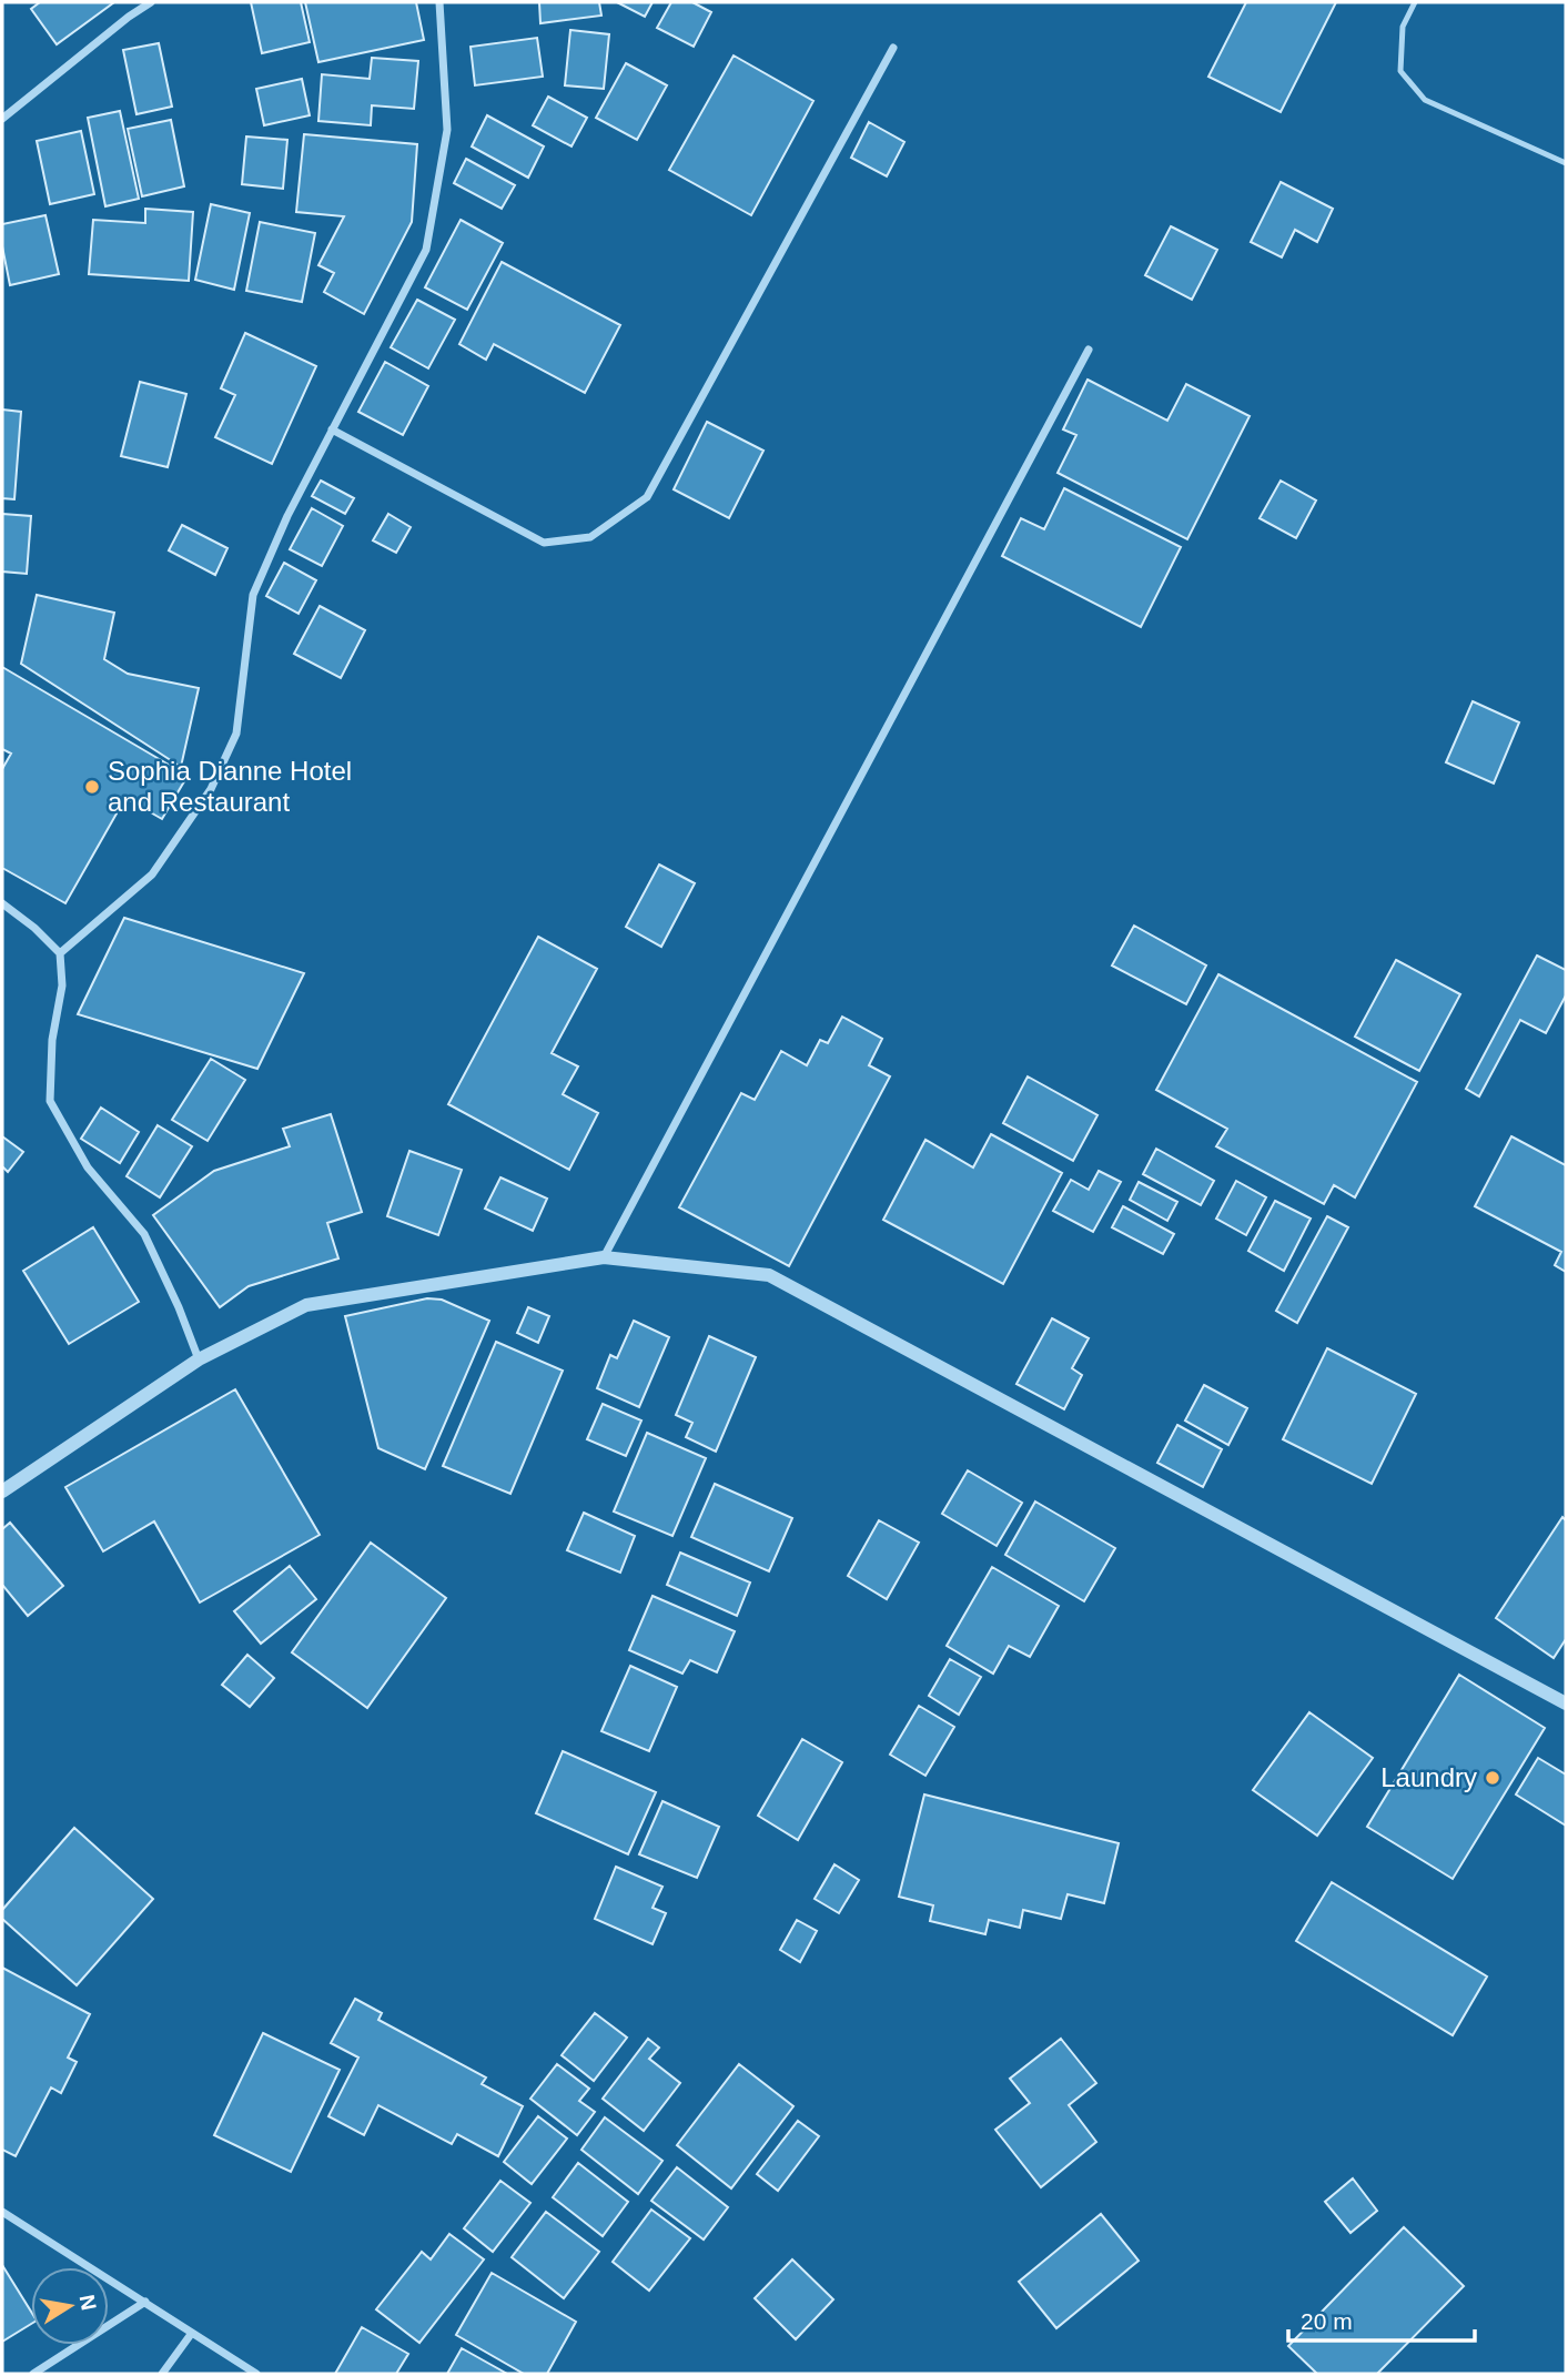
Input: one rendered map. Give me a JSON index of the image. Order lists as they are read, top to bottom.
{
  "places": ["Sophia Dianne Hotel and Restaurant", "Laundry"],
  "scale_bar": "20 m",
  "north": "right"
}
